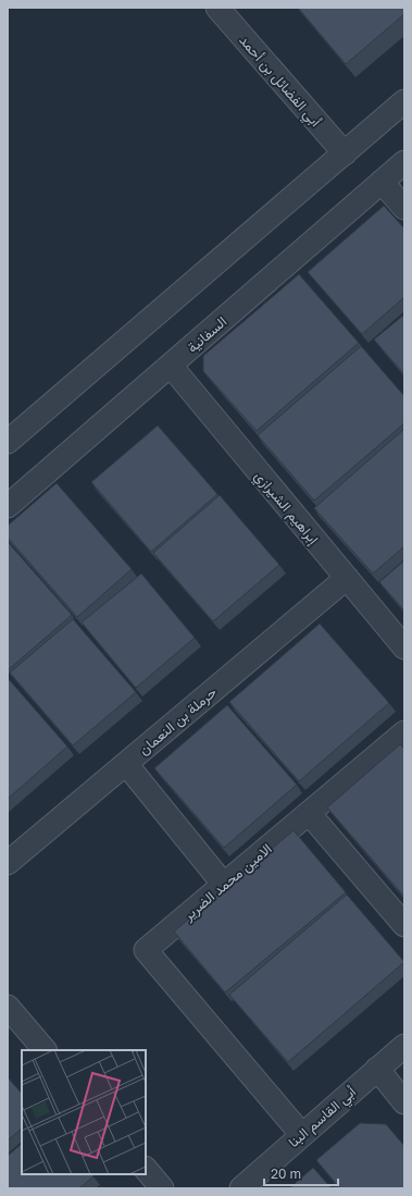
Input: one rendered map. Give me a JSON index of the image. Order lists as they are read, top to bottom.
{
  "streets": {
    "street": [
      "أبي الفضائل بن أحمد",
      "السفانية",
      "إبراهيم الشيرازي",
      "حرملة بن النعمان",
      "الامين محمد الضرير",
      "أبي القاسم البنا"
    ]
  },
  "crossings": [
    ["السفانية", "إبراهيم الشيرازي"],
    ["إبراهيم الشيرازي", "حرملة بن النعمان"],
    ["الامين محمد الضرير", "أبي القاسم البنا"]
  ],
  "scale_bar": "20 m"
}
